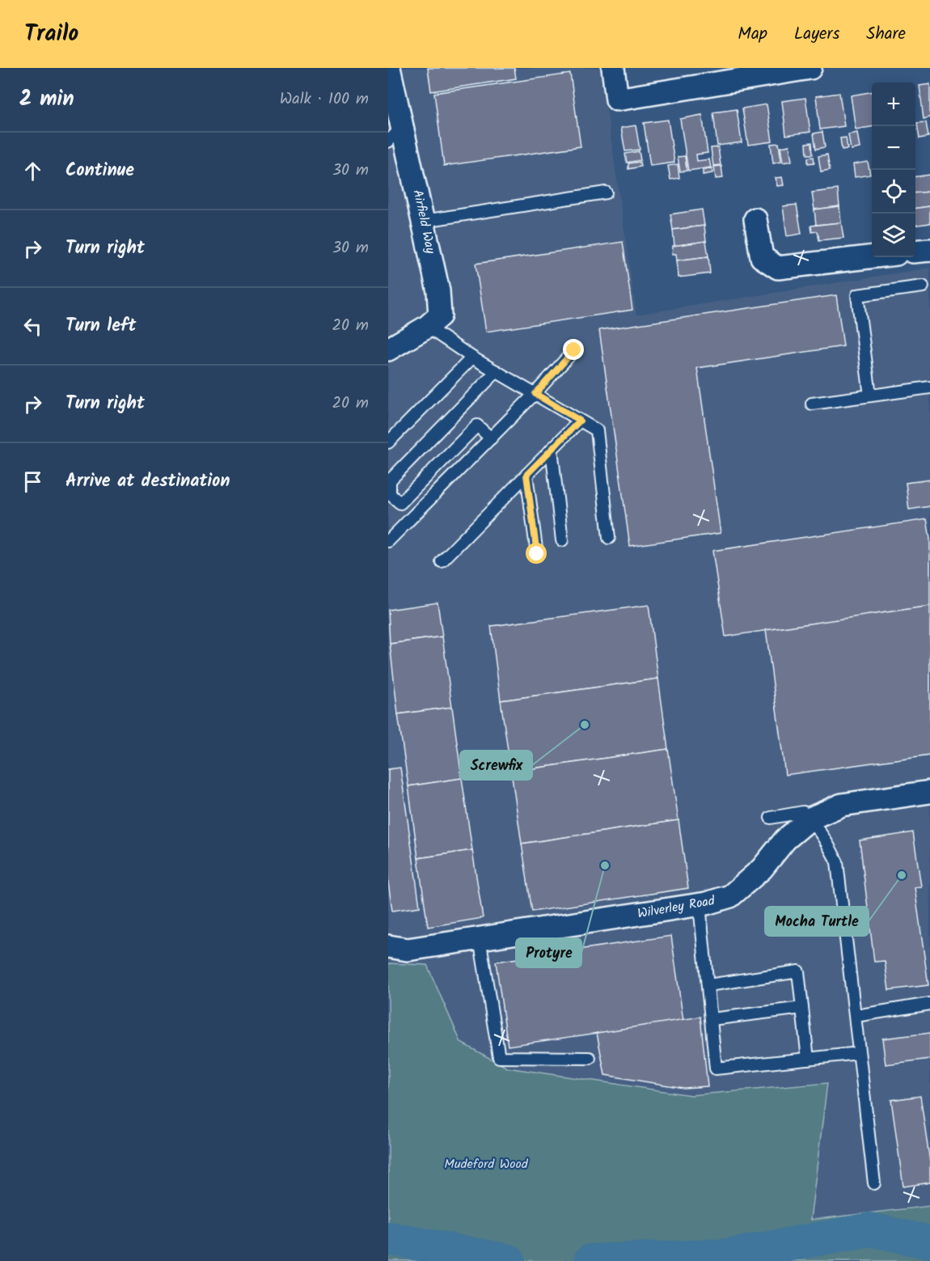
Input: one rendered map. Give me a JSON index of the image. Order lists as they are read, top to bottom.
{
  "streets": {
    "street": ["Airfield Way", "Wilverley Road"]
  },
  "parks": ["Mudeford Wood"],
  "places": ["Screwfix", "Protyre", "Mocha Turtle"],
  "page": {
    "header": "Trailo",
    "nav": ["Map", "Layers", "Share"],
    "heading": ["2 min", "Walk · 100 m"],
    "map_buttons": ["+", "−"],
    "list": [
      ["Continue", "30 m"],
      ["Turn right", "30 m"],
      ["Turn left", "20 m"],
      ["Turn right", "20 m"],
      "Arrive at destination"
    ]
  }
}
